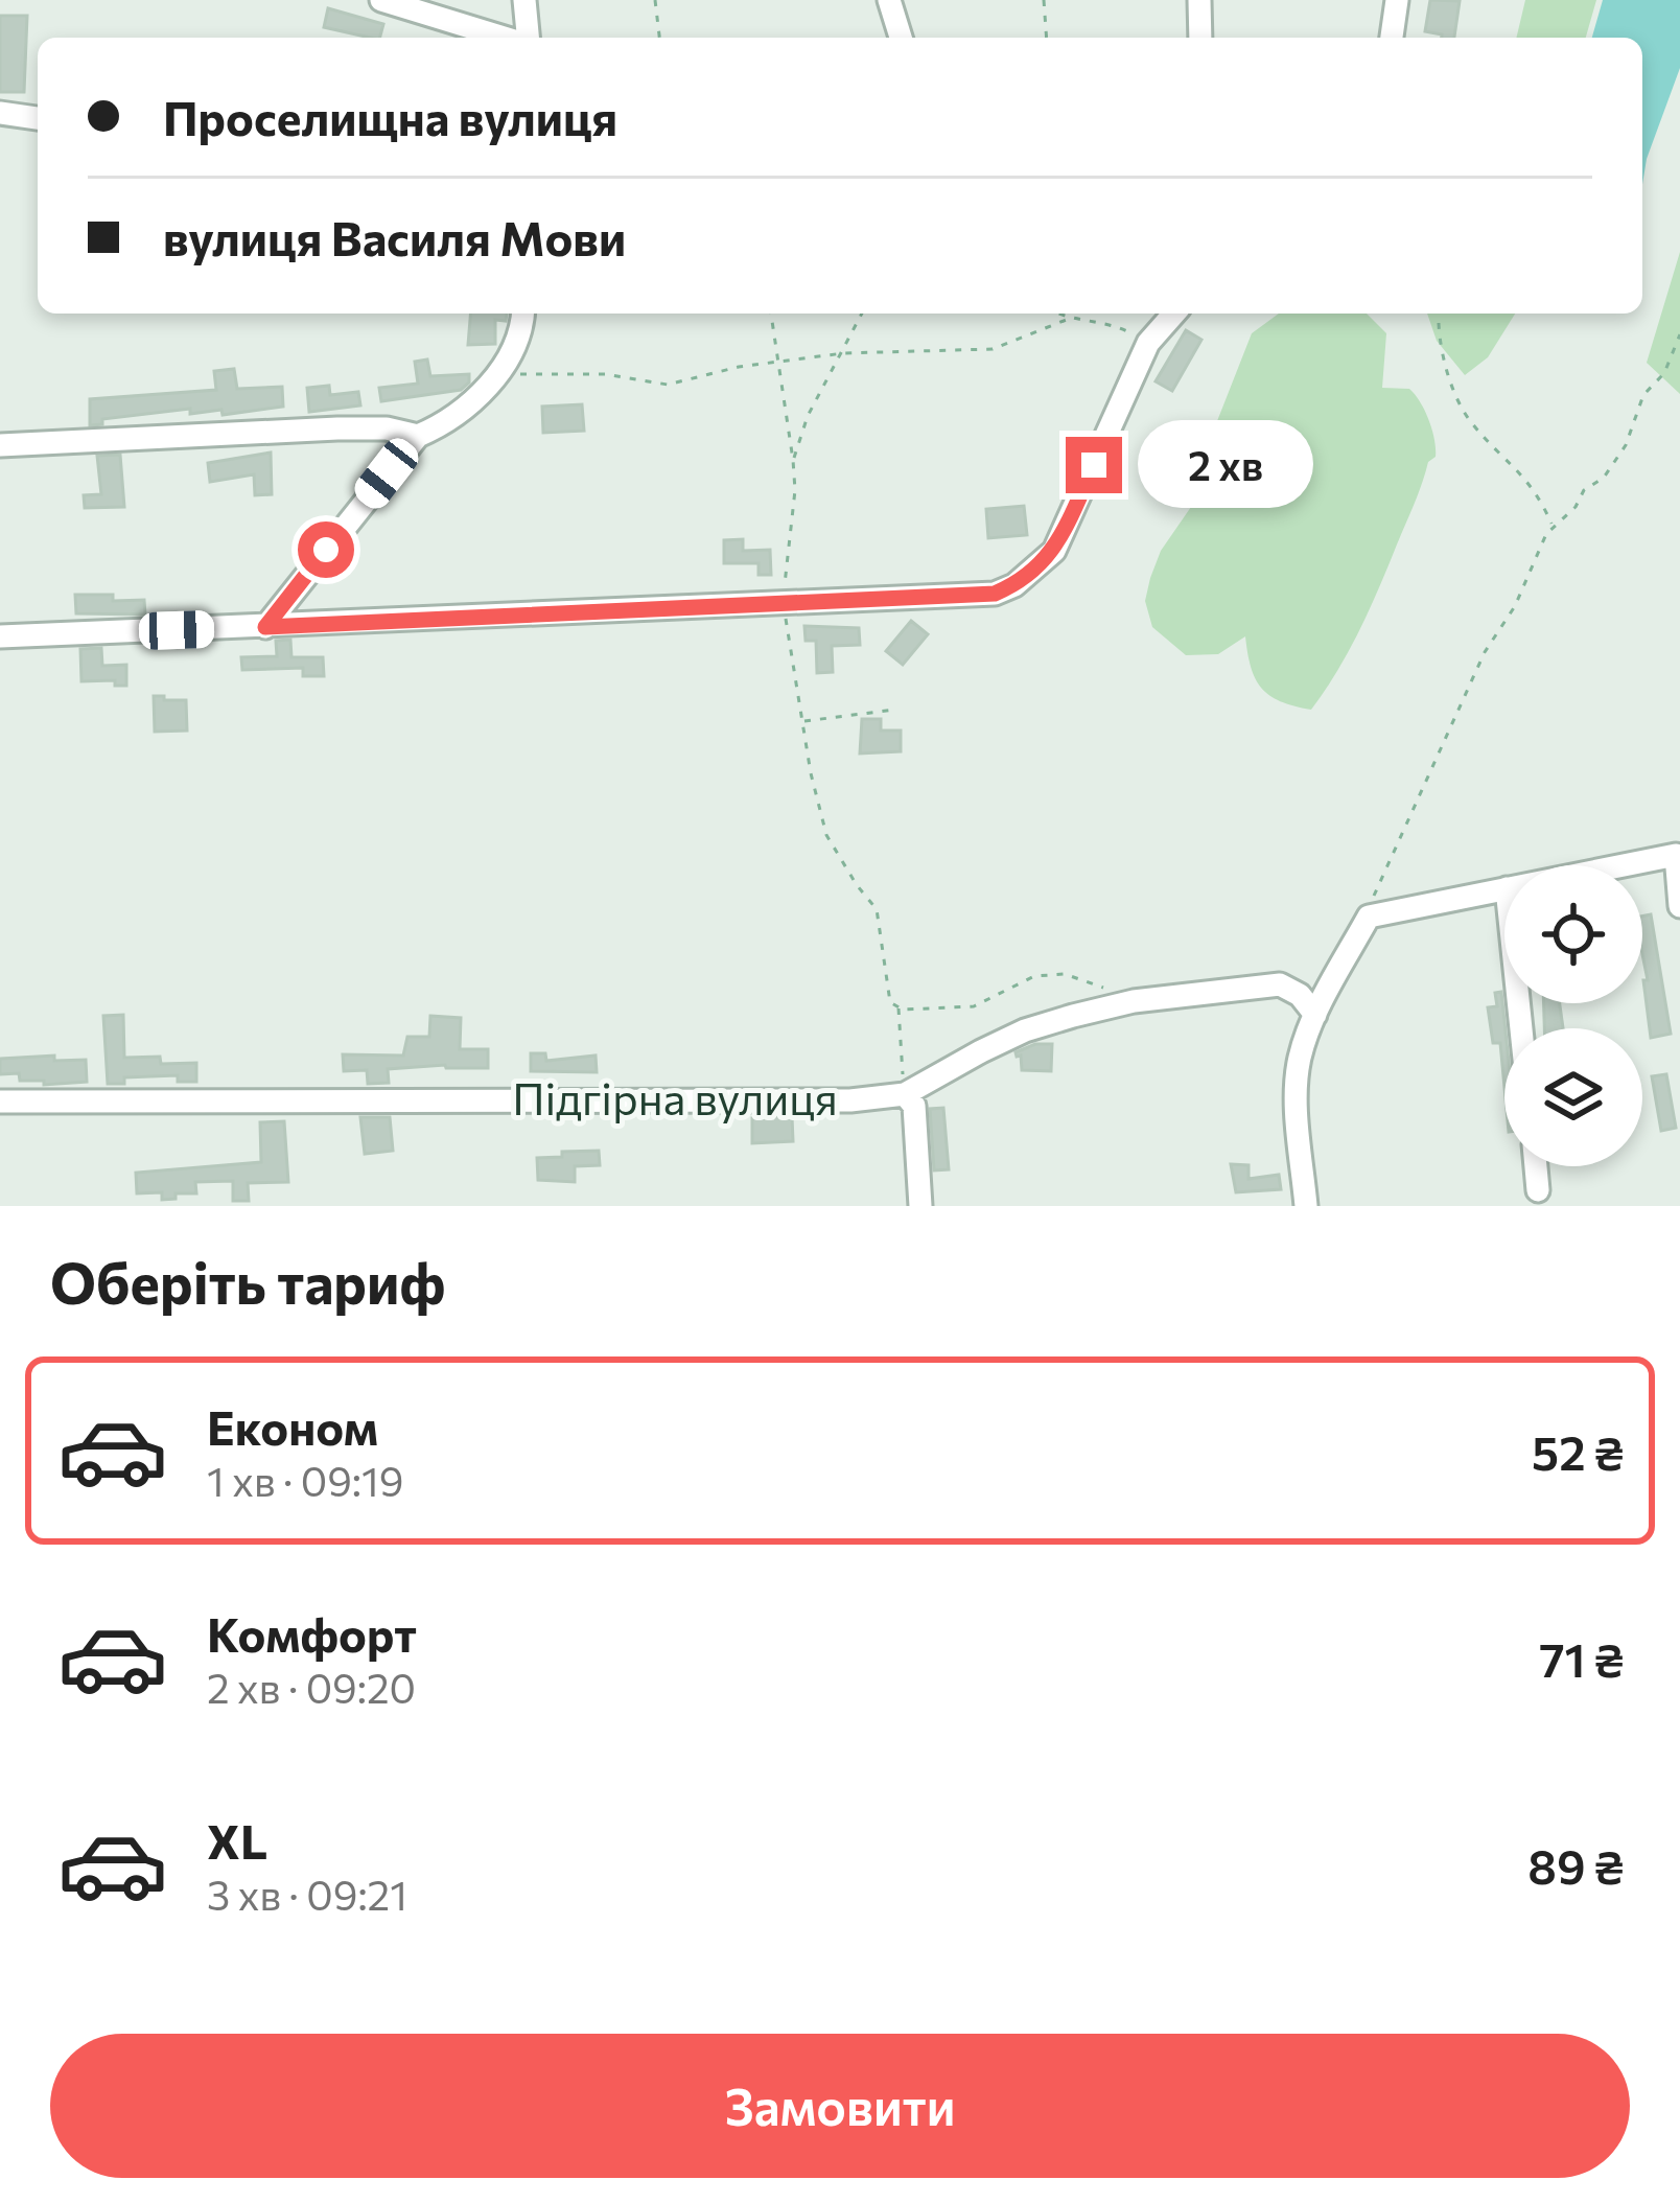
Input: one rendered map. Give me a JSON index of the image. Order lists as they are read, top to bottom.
{
  "streets": {
    "street": ["Підгірна вулиця"]
  },
  "page": {
    "banner": ["Проселищна вулиця", "вулиця Василя Мови"],
    "bubble": "2 хв",
    "heading": "Оберіть тариф",
    "list": [
      {
        "name": "Економ",
        "note": "1 хв · 09:19",
        "value": "52 ₴"
      },
      {
        "name": "Комфорт",
        "note": "2 хв · 09:20",
        "value": "71 ₴"
      },
      {
        "name": "XL",
        "note": "3 хв · 09:21",
        "value": "89 ₴"
      }
    ],
    "buttons": "Замовити"
  }
}
